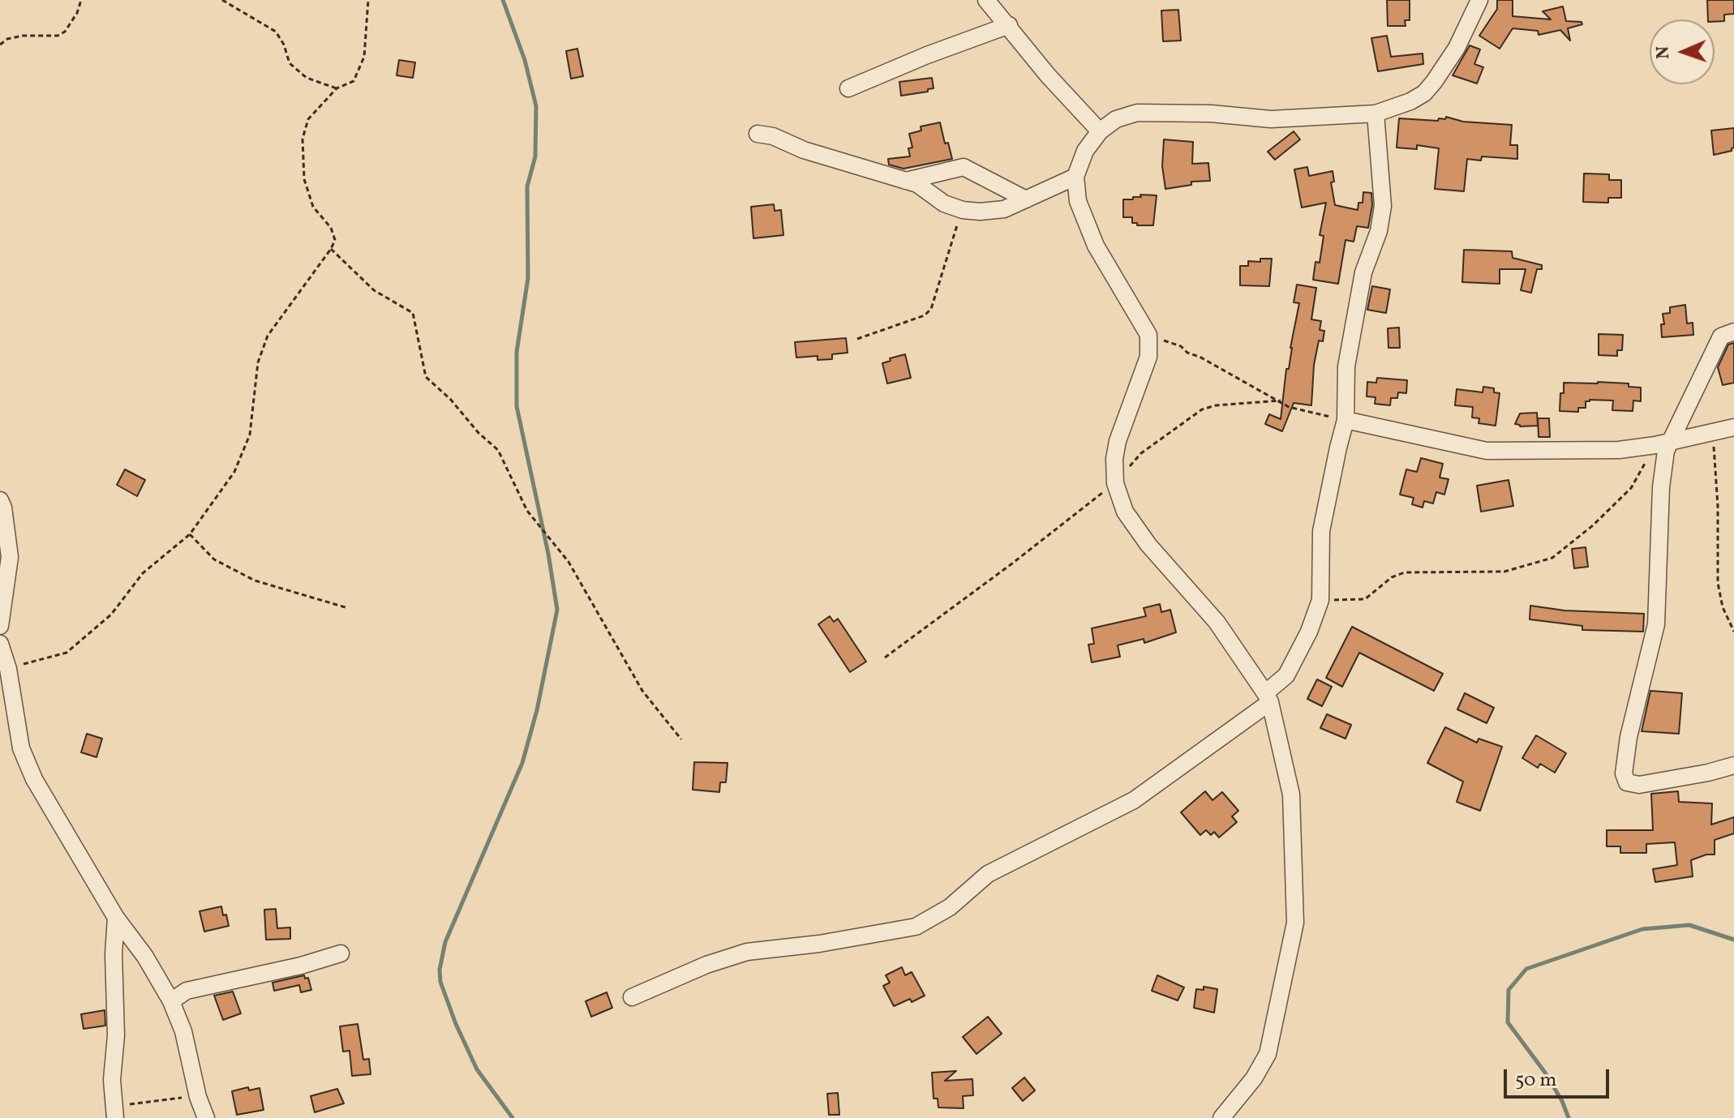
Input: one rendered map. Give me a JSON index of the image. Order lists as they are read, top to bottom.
{
  "scale_bar": "50 m",
  "north": "left"
}
